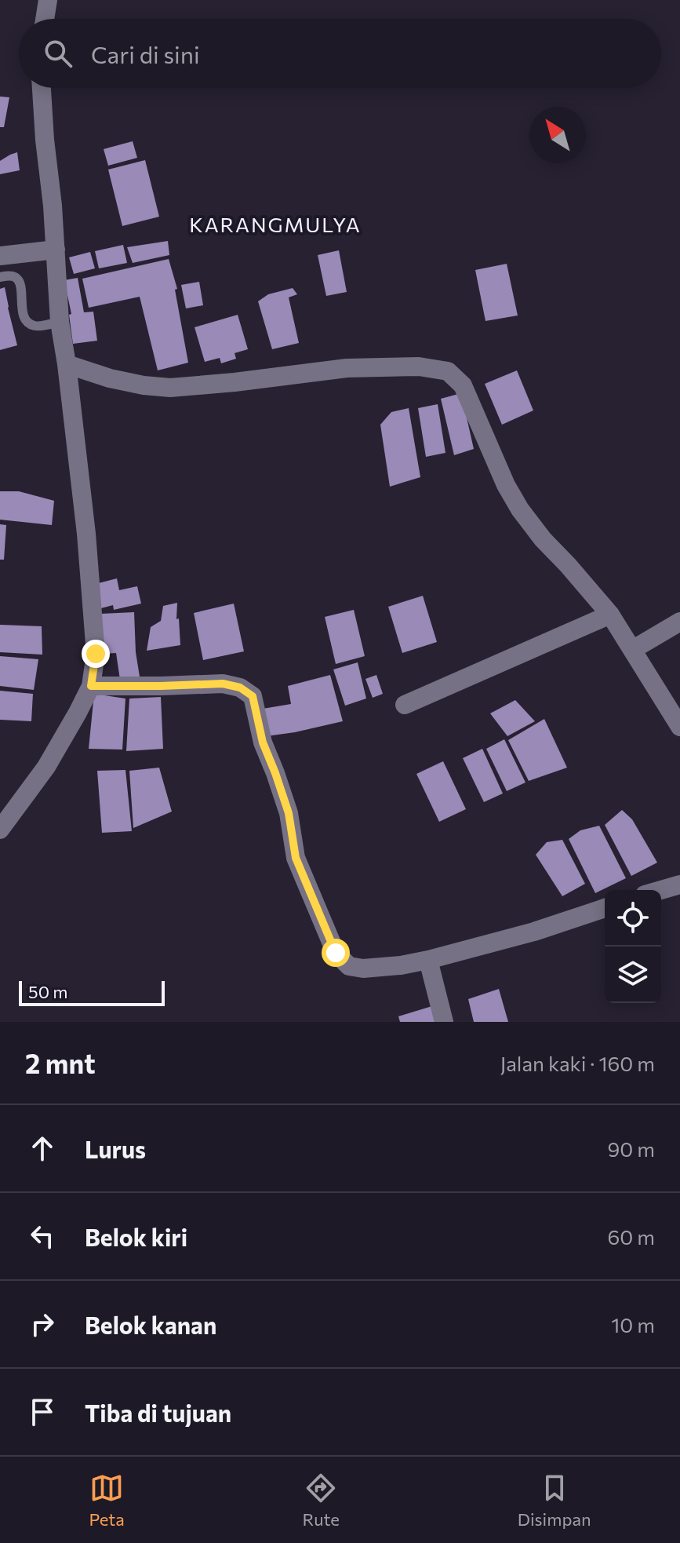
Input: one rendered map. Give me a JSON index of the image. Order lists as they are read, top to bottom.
{
  "districts": ["KARANGMULYA"],
  "scale_bar": "50 m",
  "north": "top left",
  "page": {
    "search": "Cari di sini",
    "scale": "50 m",
    "heading": ["2 mnt", "Jalan kaki · 160 m"],
    "list": [
      ["Lurus", "90 m"],
      ["Belok kiri", "60 m"],
      ["Belok kanan", "10 m"],
      "Tiba di tujuan"
    ],
    "nav": ["Peta", "Rute", "Disimpan"]
  }
}
